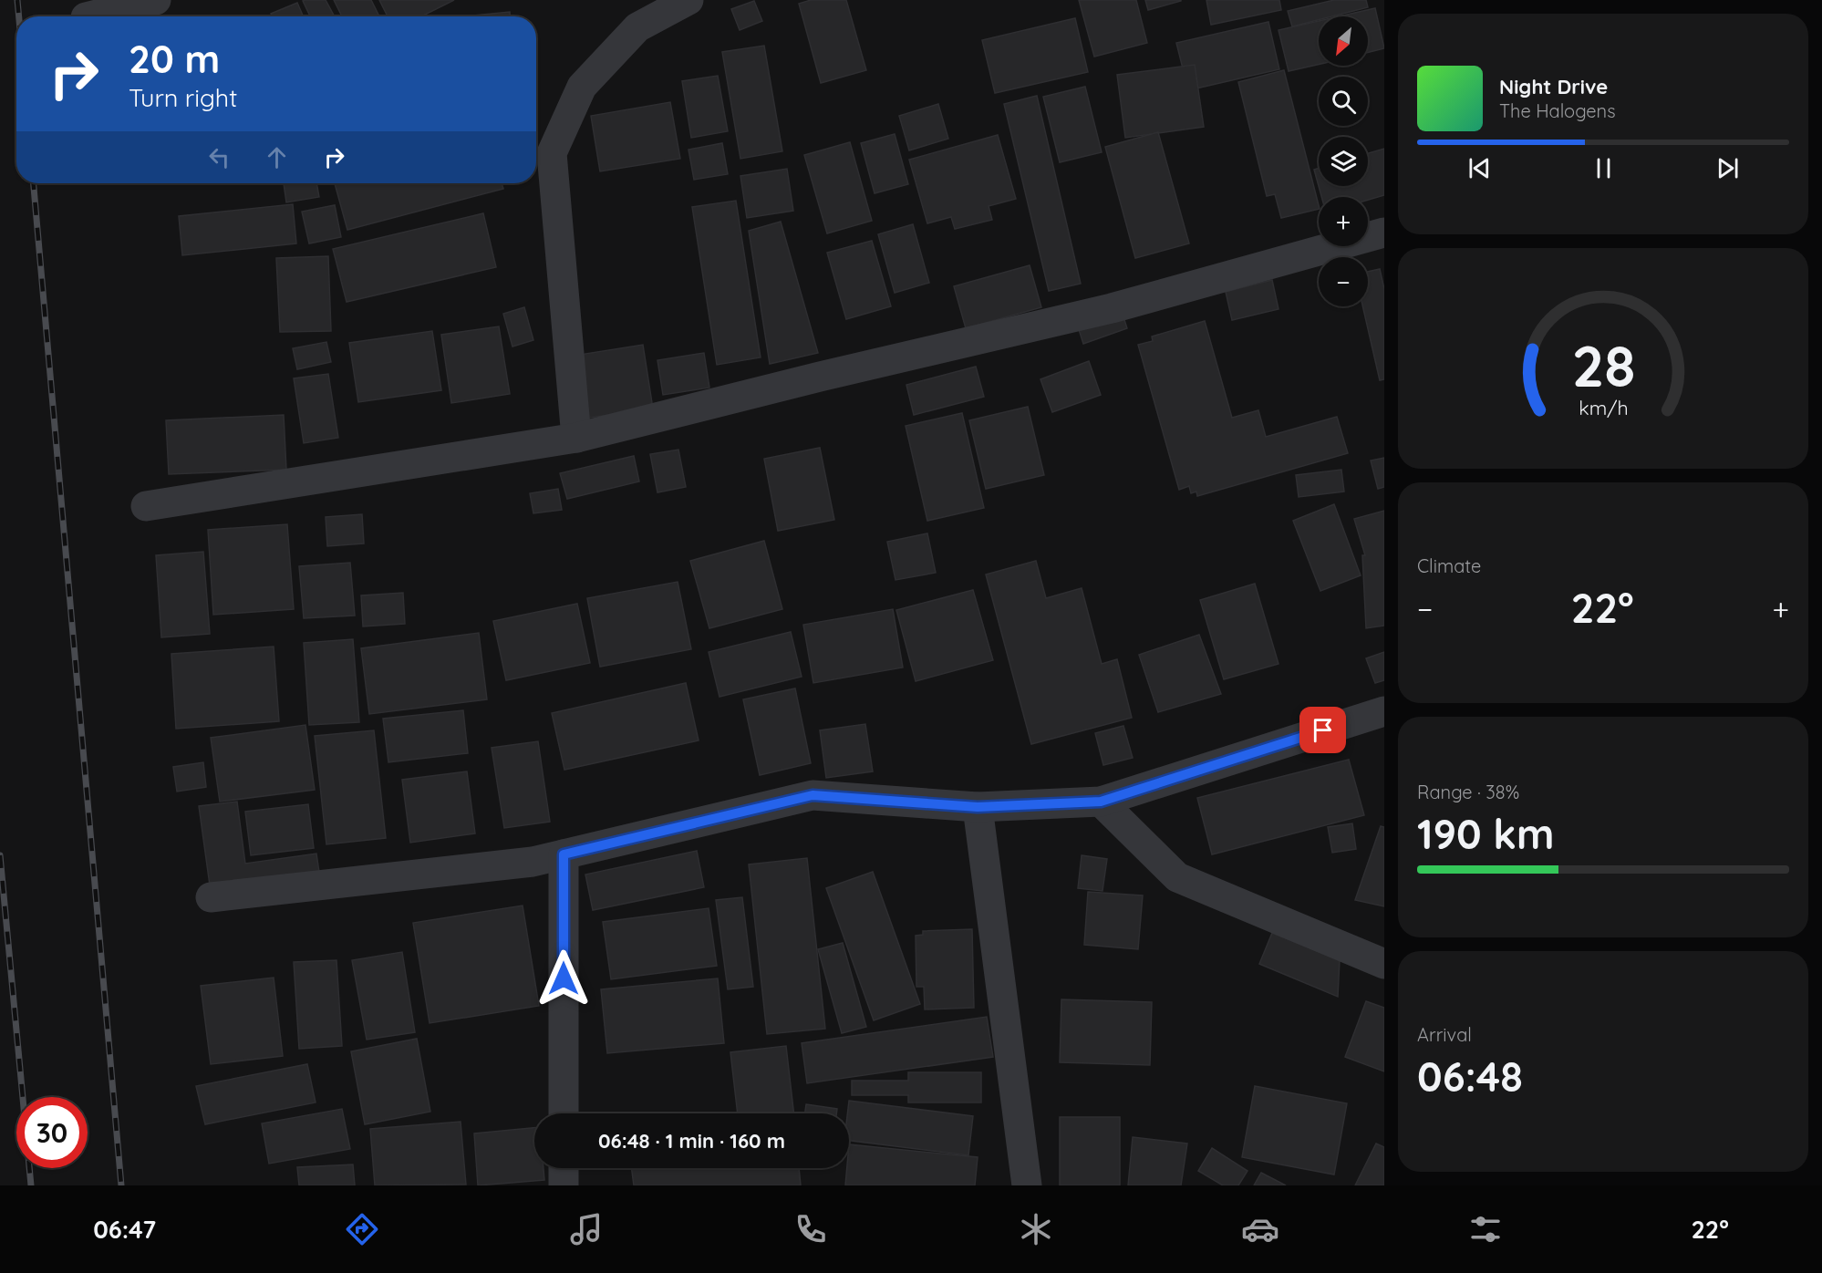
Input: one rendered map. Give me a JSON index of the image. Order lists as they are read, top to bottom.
{
  "north": "bottom left",
  "page": {
    "map_buttons": ["+", "−"],
    "turn": ["20 m", "Turn right"],
    "song": ["Night Drive", "The Halogens"],
    "tile": [
      "Climate",
      ["Range · 38%", "190 km"],
      ["Arrival", "06:48"]
    ],
    "heat": ["−", "22°", "+"],
    "limit": "30",
    "trip": "06:48 · 1 min · 160 m",
    "tabs": ["06:47", "22°"],
    "gauge": ["28", "km/h"]
  }
}
